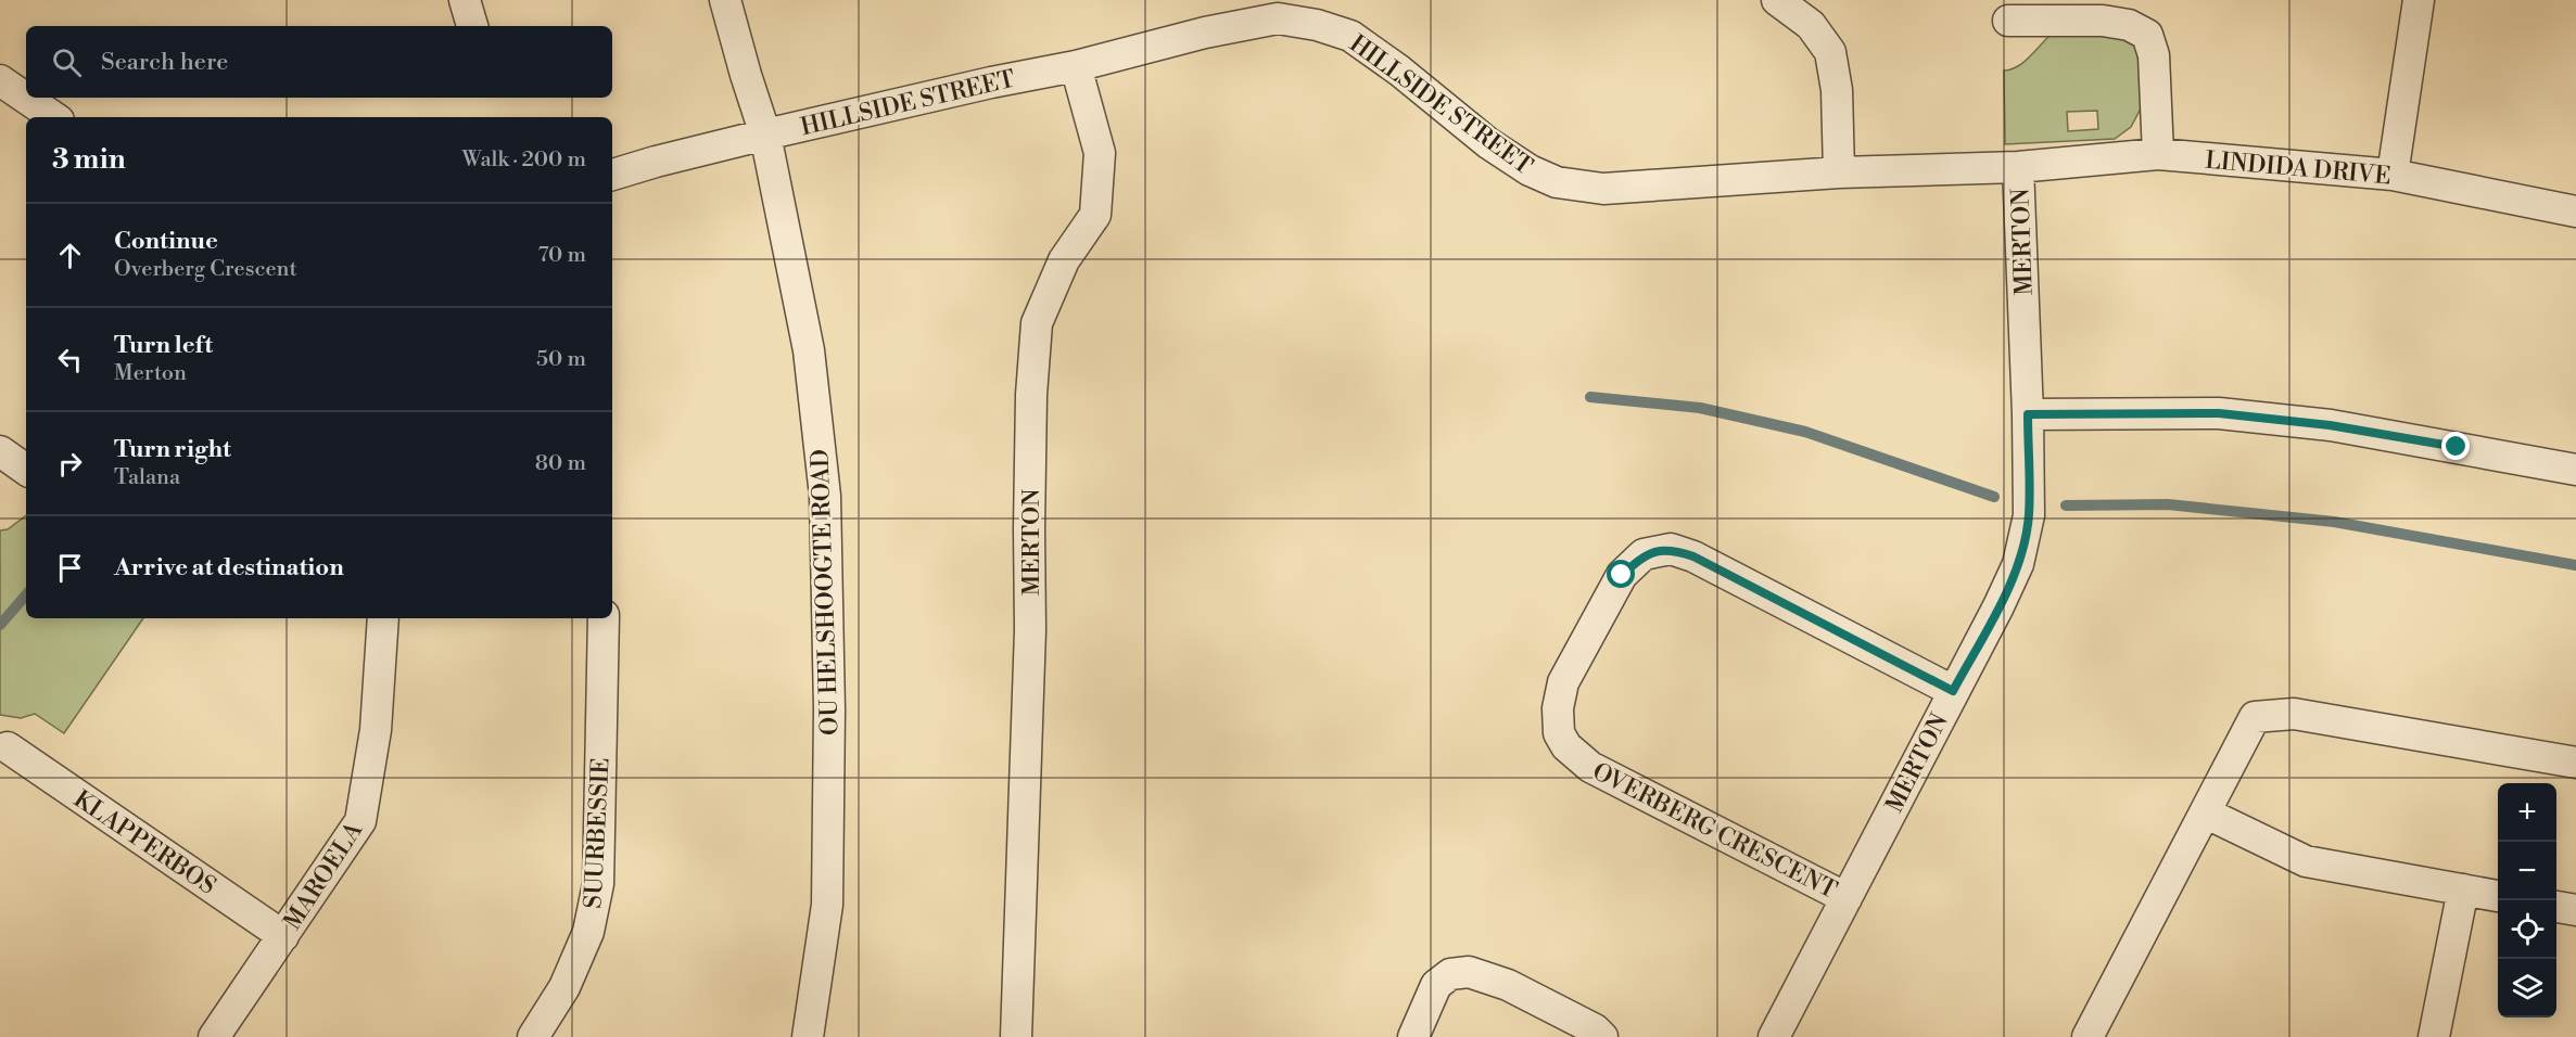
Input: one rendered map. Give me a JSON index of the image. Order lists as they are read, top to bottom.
{
  "streets": {
    "street": [
      "HILLSIDE STREET",
      "LINDIDA DRIVE",
      "MERTON",
      "OU HELSHOOGTE ROAD",
      "OVERBERG CRESCENT",
      "SUURBESSIE",
      "KLAPPERBOS",
      "MAROELA"
    ]
  },
  "crossings": [
    ["HILLSIDE STREET", "LINDIDA DRIVE"],
    ["HILLSIDE STREET", "MERTON"],
    ["HILLSIDE STREET", "OU HELSHOOGTE ROAD"],
    ["LINDIDA DRIVE", "MERTON"],
    ["MERTON", "OVERBERG CRESCENT"],
    ["KLAPPERBOS", "MAROELA"]
  ],
  "page": {
    "search": "Search here",
    "heading": ["3 min", "Walk · 200 m"],
    "list": [
      ["Continue", "Overberg Crescent", "70 m"],
      ["Turn left", "Merton", "50 m"],
      ["Turn right", "Talana", "80 m"],
      "Arrive at destination"
    ],
    "map_buttons": ["+", "−"]
  }
}
